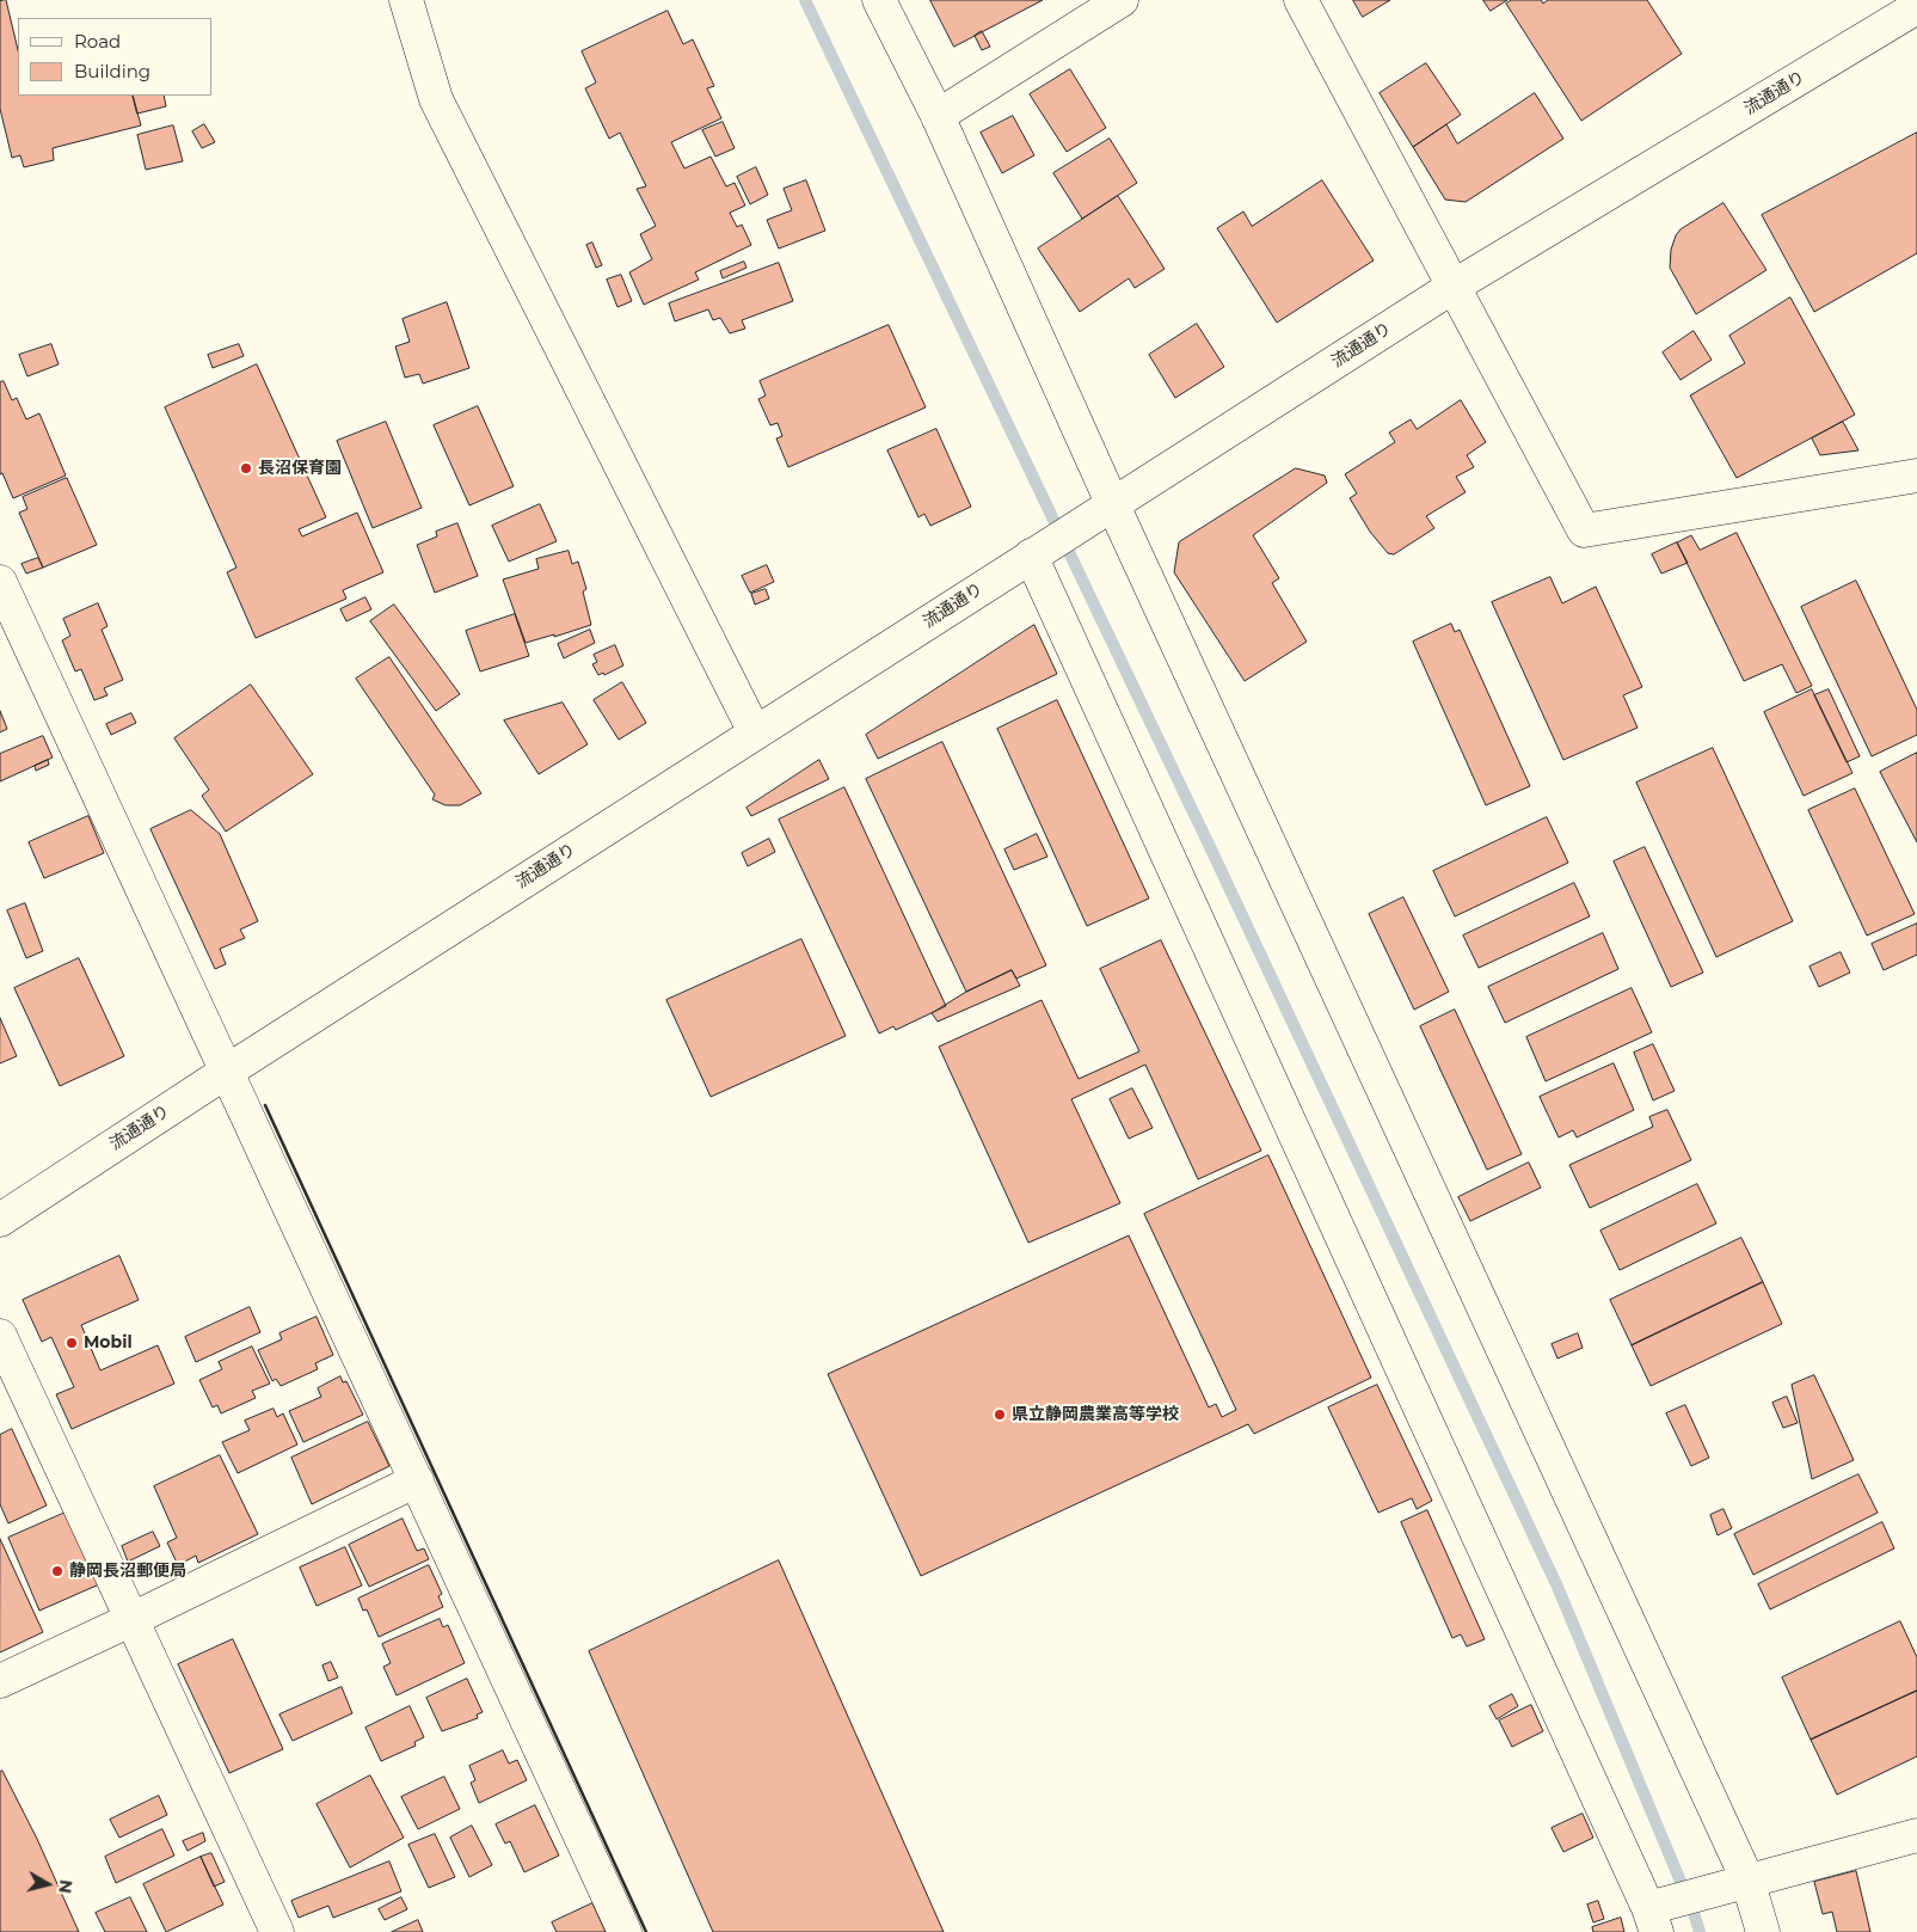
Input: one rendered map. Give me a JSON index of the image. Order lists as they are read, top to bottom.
{
  "streets": {
    "street": ["流通通り"]
  },
  "places": [
    "長沼保育園",
    "Mobil",
    "県立静岡農業高等学校",
    "静岡長沼郵便局"
  ],
  "legend": ["Road", "Building"],
  "north": "right"
}
